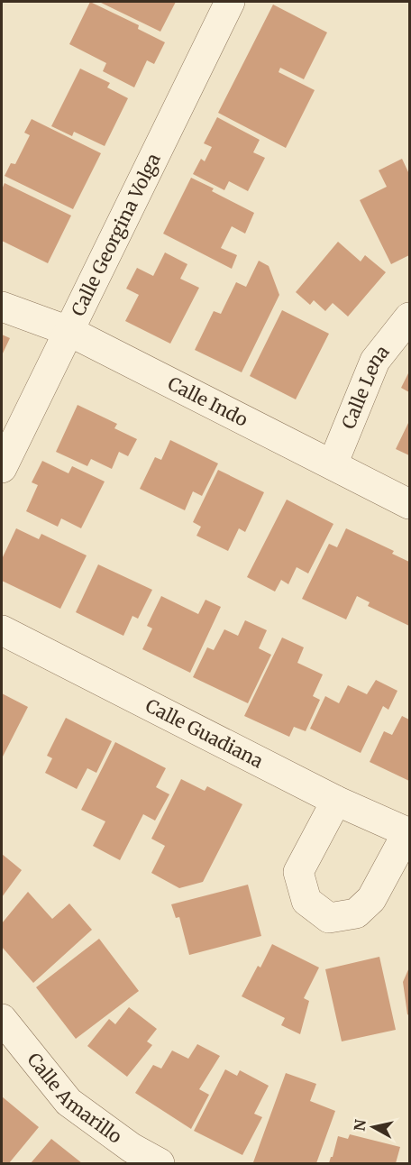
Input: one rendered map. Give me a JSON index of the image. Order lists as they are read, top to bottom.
{
  "streets": {
    "street": [
      "Calle Georgina Volga",
      "Calle Lena",
      "Calle Indo",
      "Calle Guadiana",
      "Calle Amarillo"
    ]
  },
  "crossings": [
    ["Calle Georgina Volga", "Calle Indo"],
    ["Calle Lena", "Calle Indo"]
  ],
  "north": "left"
}
